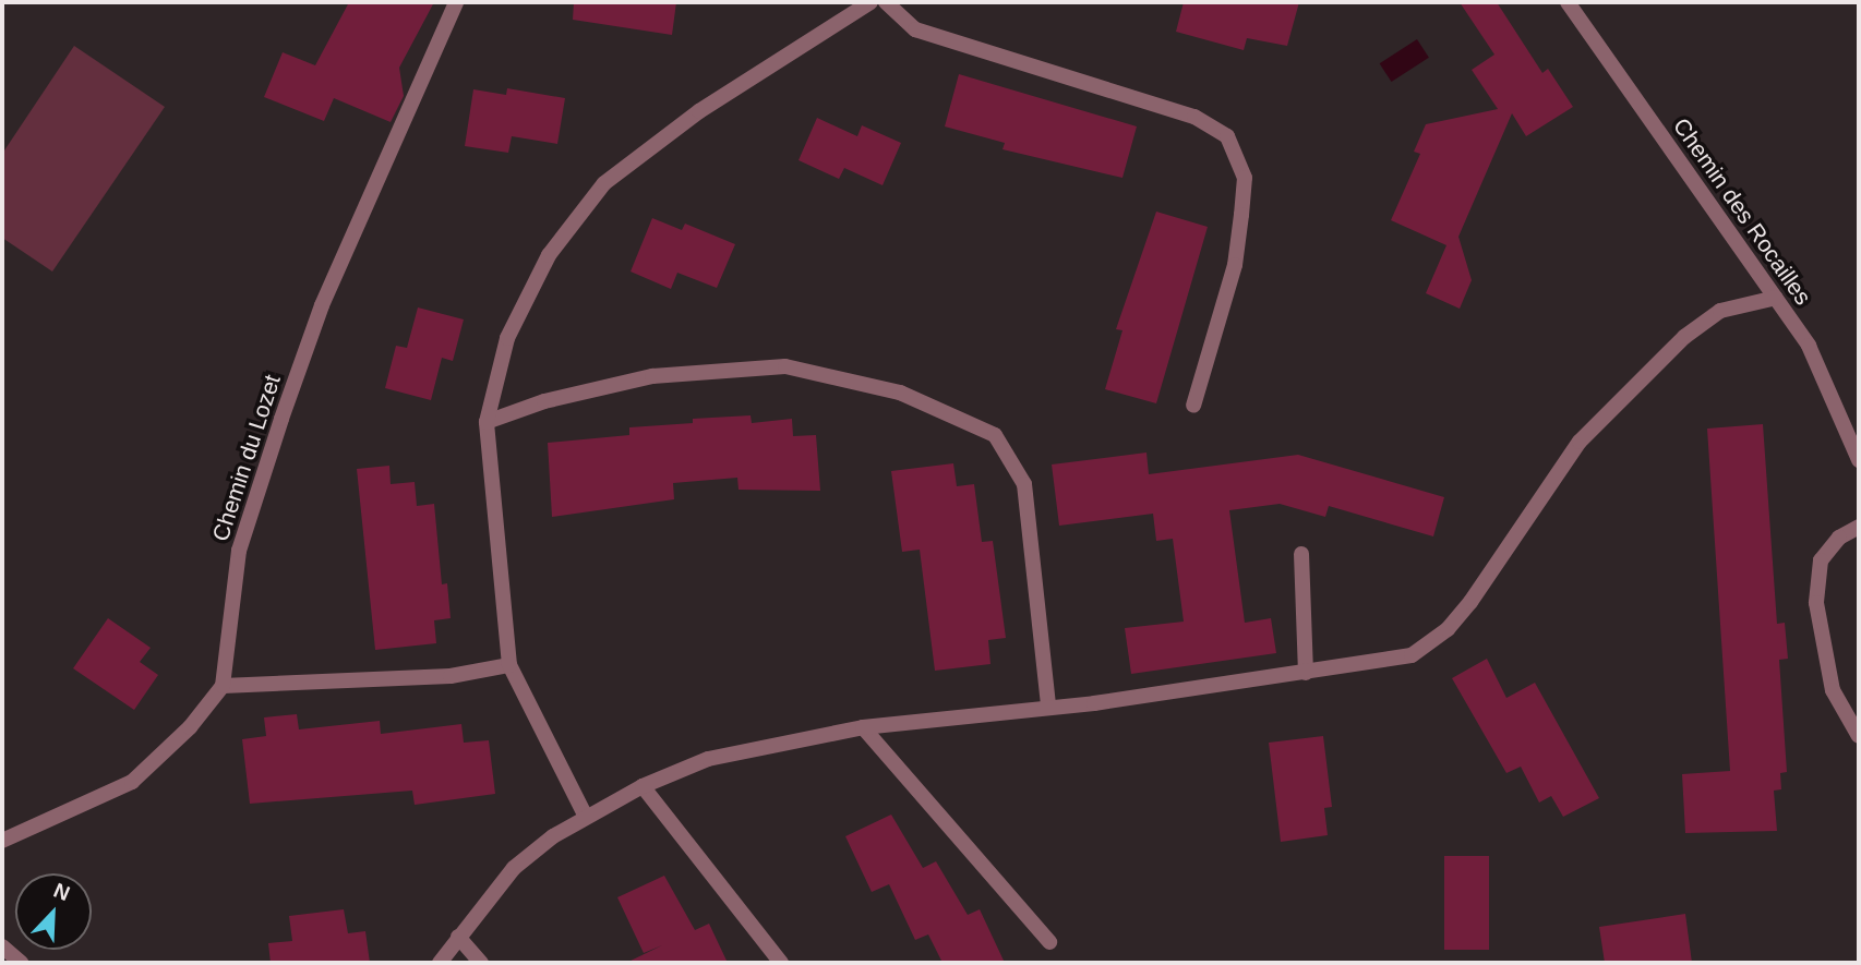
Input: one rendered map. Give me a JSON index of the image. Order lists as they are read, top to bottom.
{
  "streets": {
    "street": ["Chemin des Rocailles", "Chemin du Lozet"]
  },
  "north": "top right"
}
